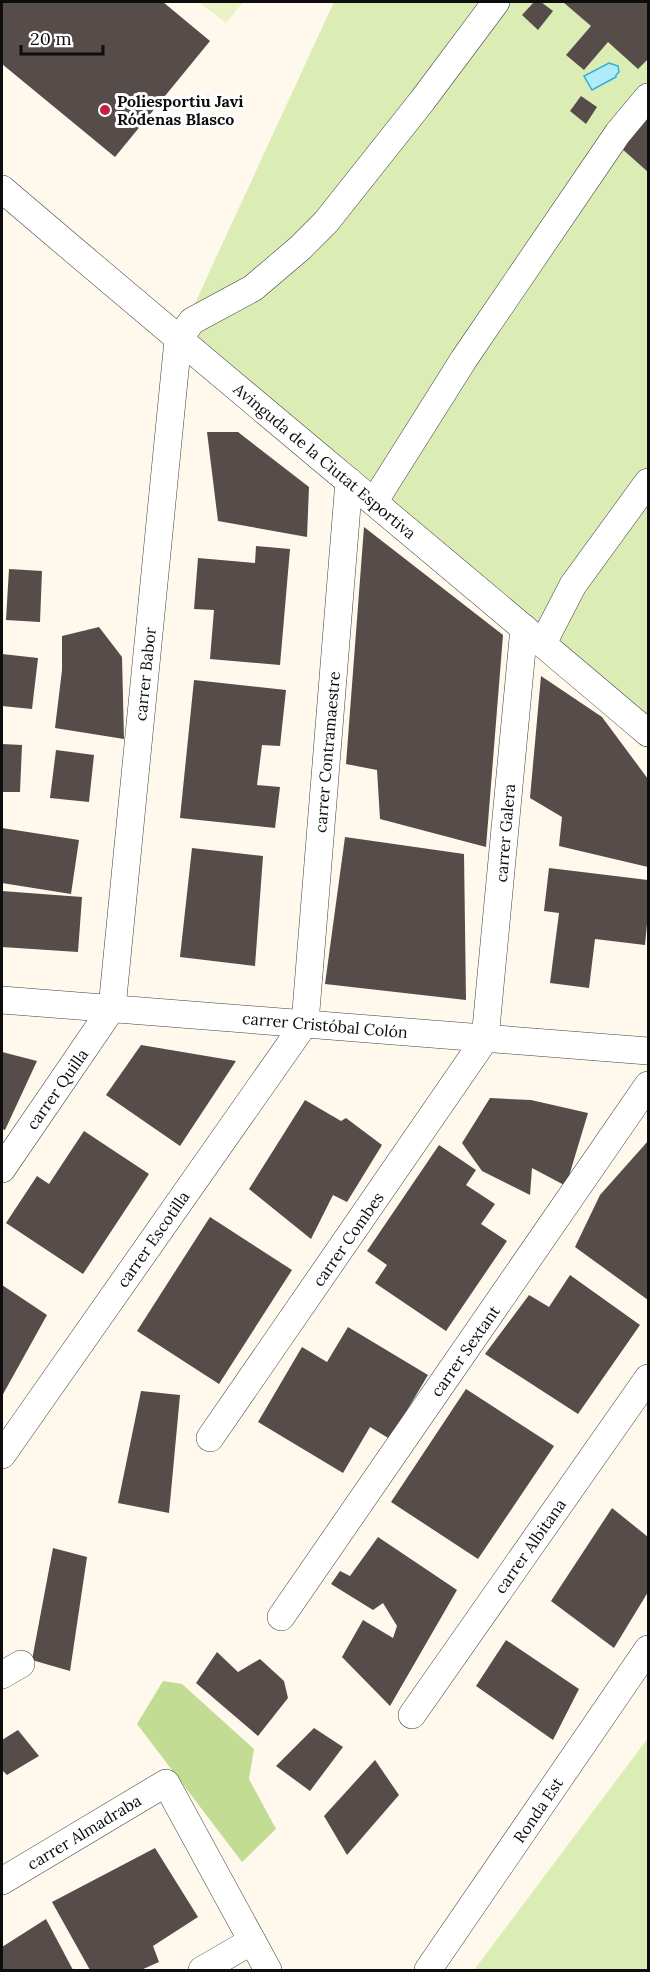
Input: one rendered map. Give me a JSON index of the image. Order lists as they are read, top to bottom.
{
  "streets": {
    "street": [
      "Avinguda de la Ciutat Esportiva",
      "carrer Babor",
      "carrer Contramaestre",
      "carrer Galera",
      "carrer Cristóbal Colón",
      "carrer Quilla",
      "carrer Escotilla",
      "carrer Combes",
      "carrer Sextant",
      "carrer Albitana",
      "Ronda Est",
      "carrer Almadraba"
    ]
  },
  "crossings": [
    ["Avinguda de la Ciutat Esportiva", "carrer Babor"],
    ["Avinguda de la Ciutat Esportiva", "carrer Contramaestre"],
    ["Avinguda de la Ciutat Esportiva", "carrer Galera"],
    ["carrer Babor", "carrer Cristóbal Colón"],
    ["carrer Babor", "carrer Quilla"],
    ["carrer Contramaestre", "carrer Cristóbal Colón"],
    ["carrer Contramaestre", "carrer Escotilla"],
    ["carrer Galera", "carrer Cristóbal Colón"],
    ["carrer Galera", "carrer Combes"],
    ["carrer Cristóbal Colón", "carrer Quilla"],
    ["carrer Cristóbal Colón", "carrer Escotilla"],
    ["carrer Cristóbal Colón", "carrer Combes"]
  ],
  "places": ["Poliesportiu Javi Ródenas Blasco"],
  "scale_bar": "20 m"
}
